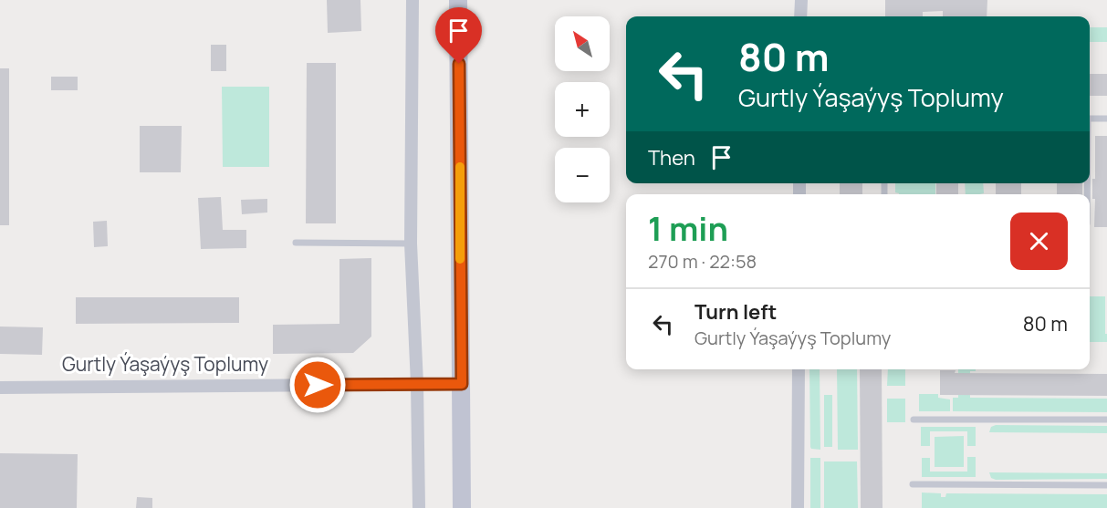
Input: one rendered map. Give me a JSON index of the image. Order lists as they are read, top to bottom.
{
  "streets": {
    "street": ["Gurtly Ýaşaýyş Toplumy"]
  },
  "north": "top left",
  "page": {
    "map_buttons": ["+", "−"],
    "turn": ["80 m", "Gurtly Ýaşaýyş Toplumy"],
    "then": "Then",
    "heading": ["1 min", "270 m · 22:58"],
    "list": [
      {
        "name": "Turn left",
        "note": "Gurtly Ýaşaýyş Toplumy",
        "value": "80 m"
      }
    ]
  }
}
